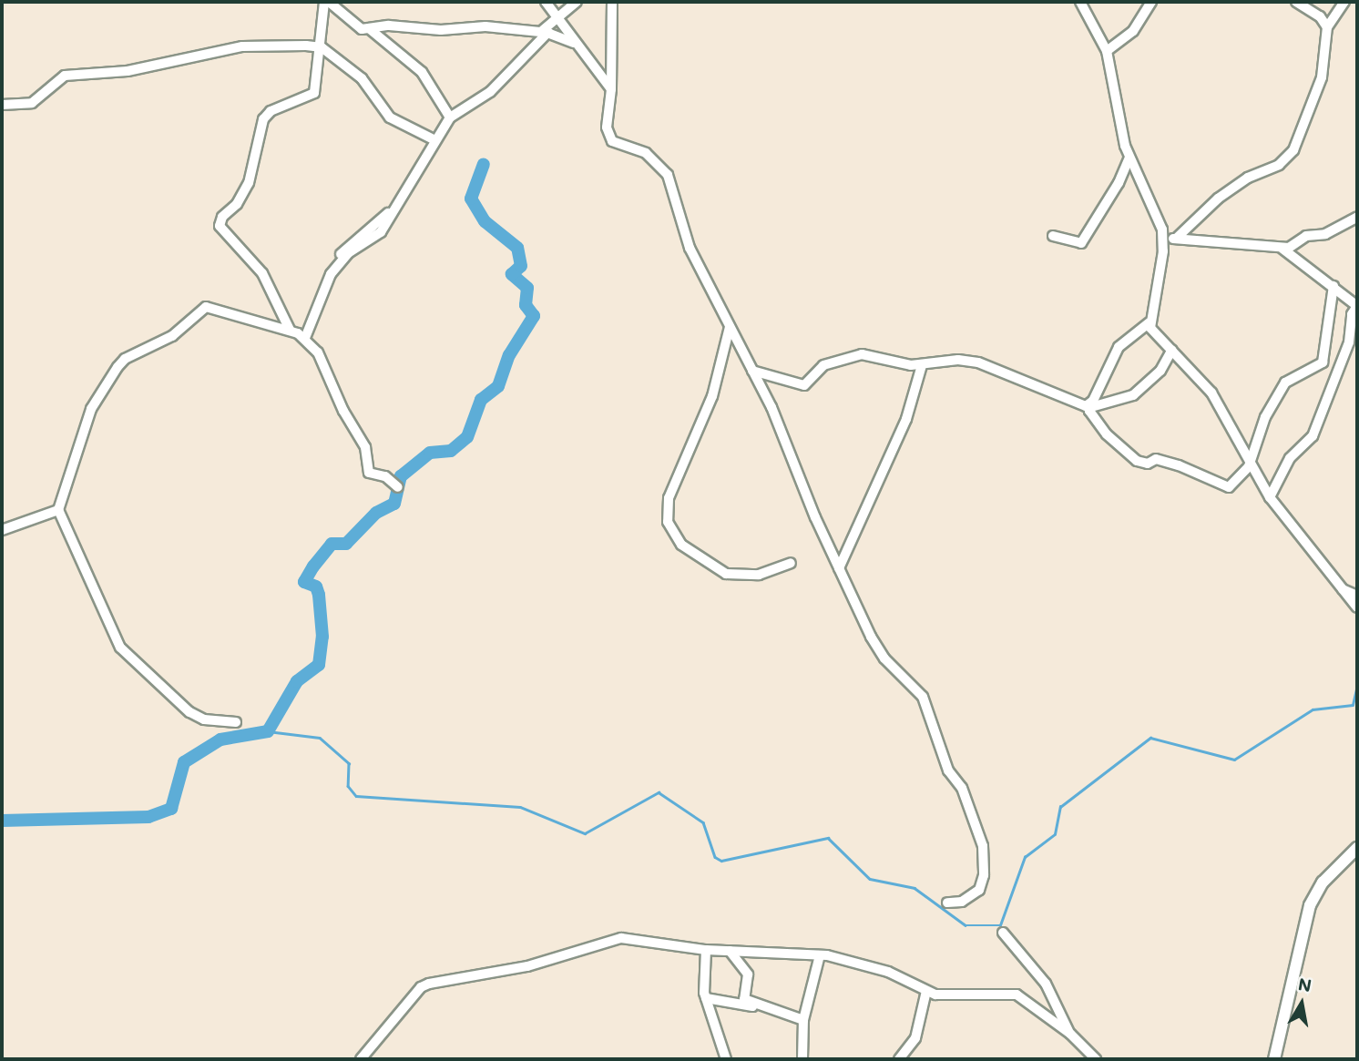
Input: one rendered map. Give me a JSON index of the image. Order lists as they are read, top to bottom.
{
  "north": "top"
}
